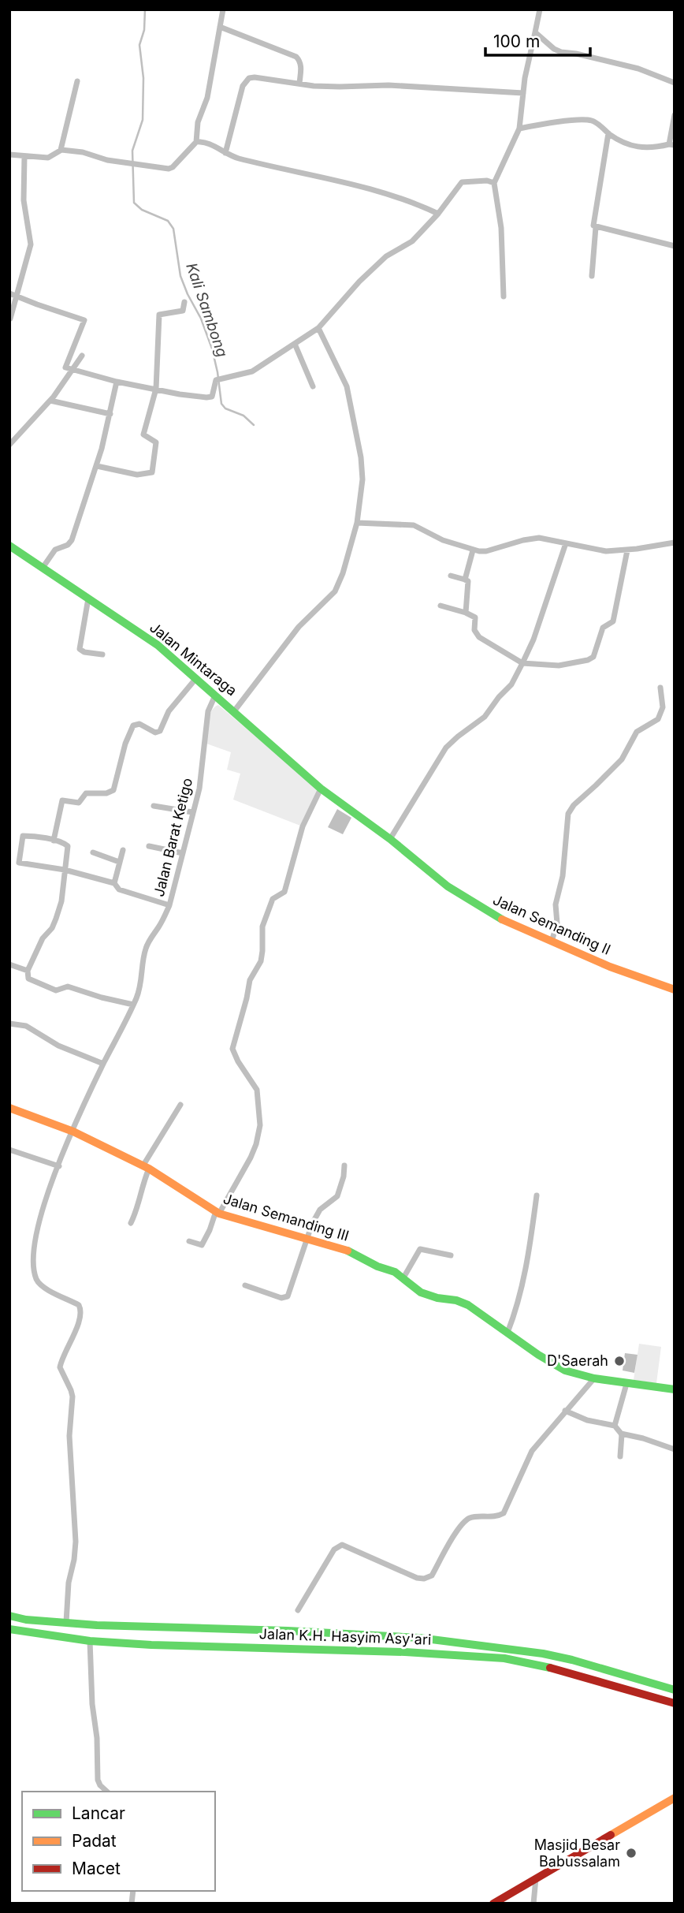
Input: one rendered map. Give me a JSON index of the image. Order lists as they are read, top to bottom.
{
  "streets": {
    "main road": [
      "Jalan Mintaraga",
      "Jalan Semanding II",
      "Jalan Semanding III",
      "Jalan K.H. Hasyim Asy'ari"
    ],
    "street": ["Jalan Barat Ketigo"]
  },
  "crossings": [
    ["Jalan Mintaraga", "Jalan Barat Ketigo"],
    ["Jalan Mintaraga", "Jalan Semanding II"],
    ["Jalan Barat Ketigo", "Jalan Semanding III"],
    ["Jalan Barat Ketigo", "Jalan K.H. Hasyim Asy'ari"]
  ],
  "water": ["Kali Sambong"],
  "places": ["D'Saerah", "Masjid Besar Babussalam"],
  "legend": ["Lancar", "Padat", "Macet"],
  "scale_bar": "100 m"
}
